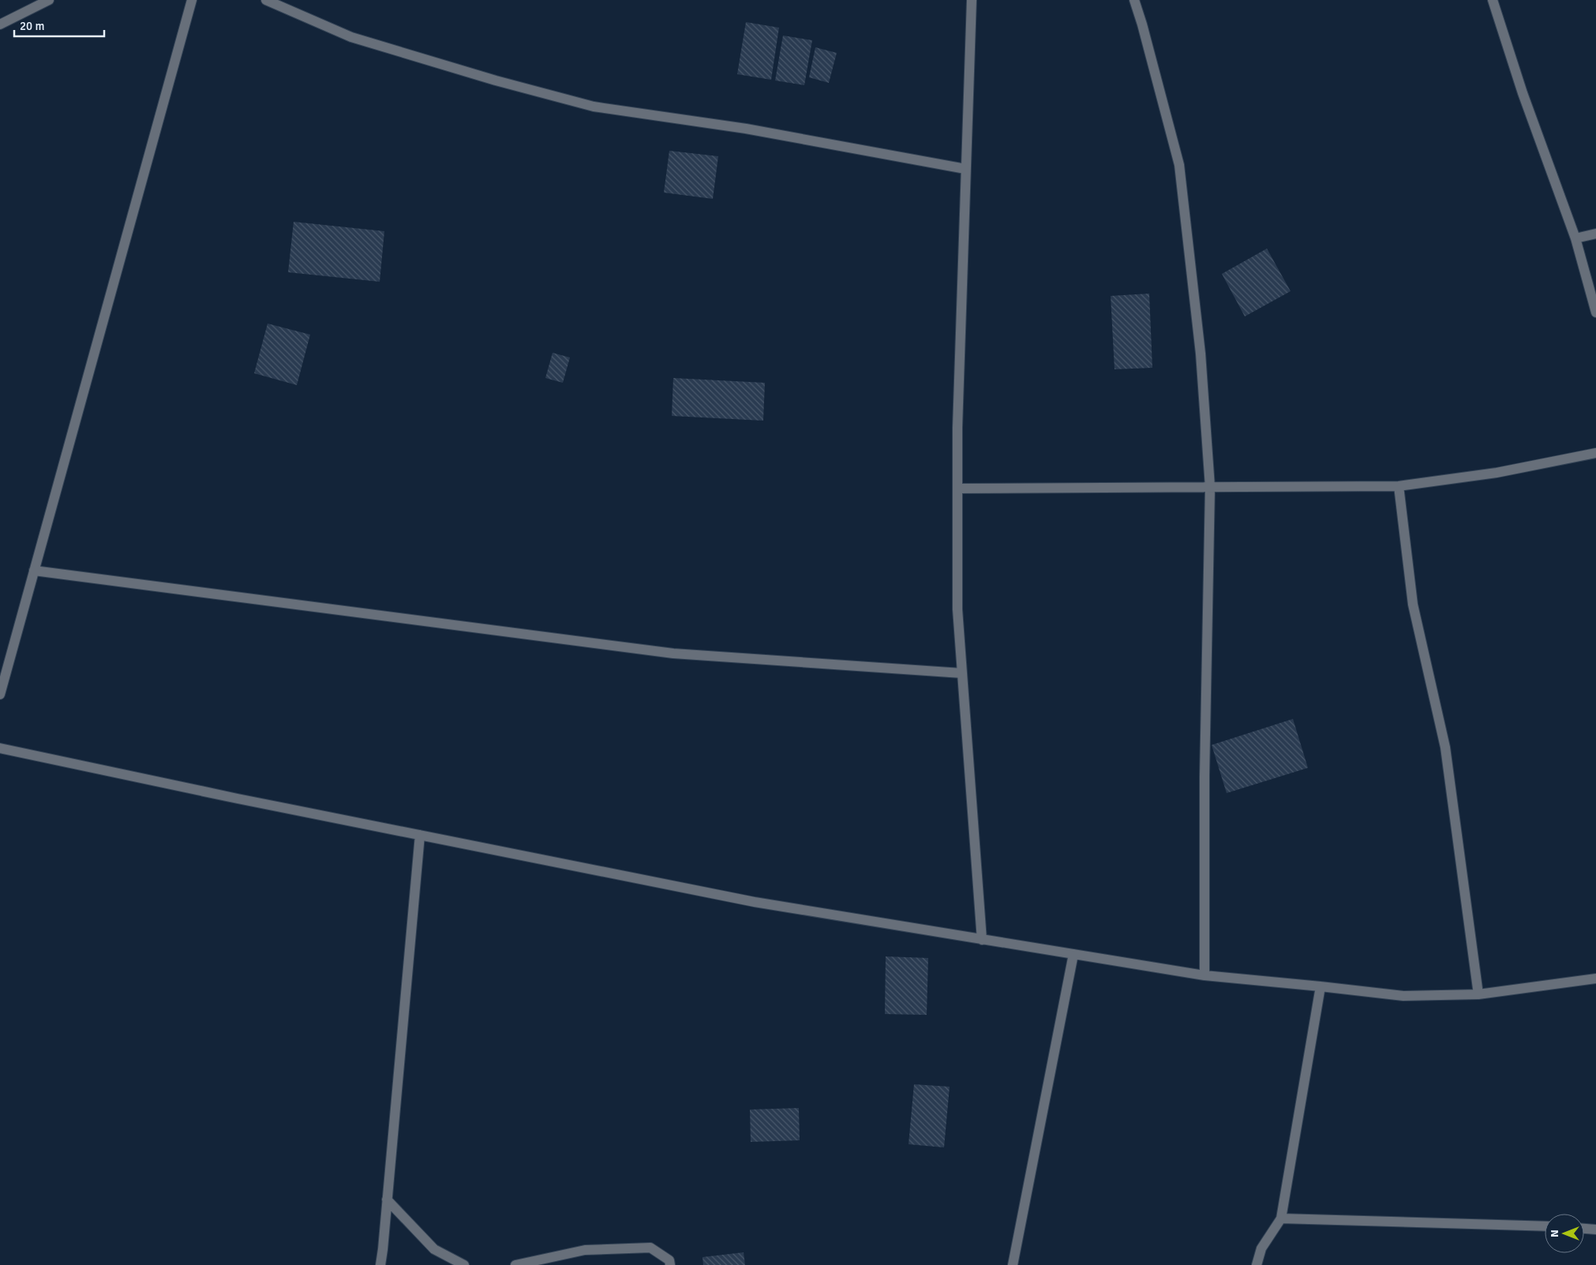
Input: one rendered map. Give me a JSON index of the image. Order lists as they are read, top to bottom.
{
  "scale_bar": "20 m",
  "north": "left"
}
